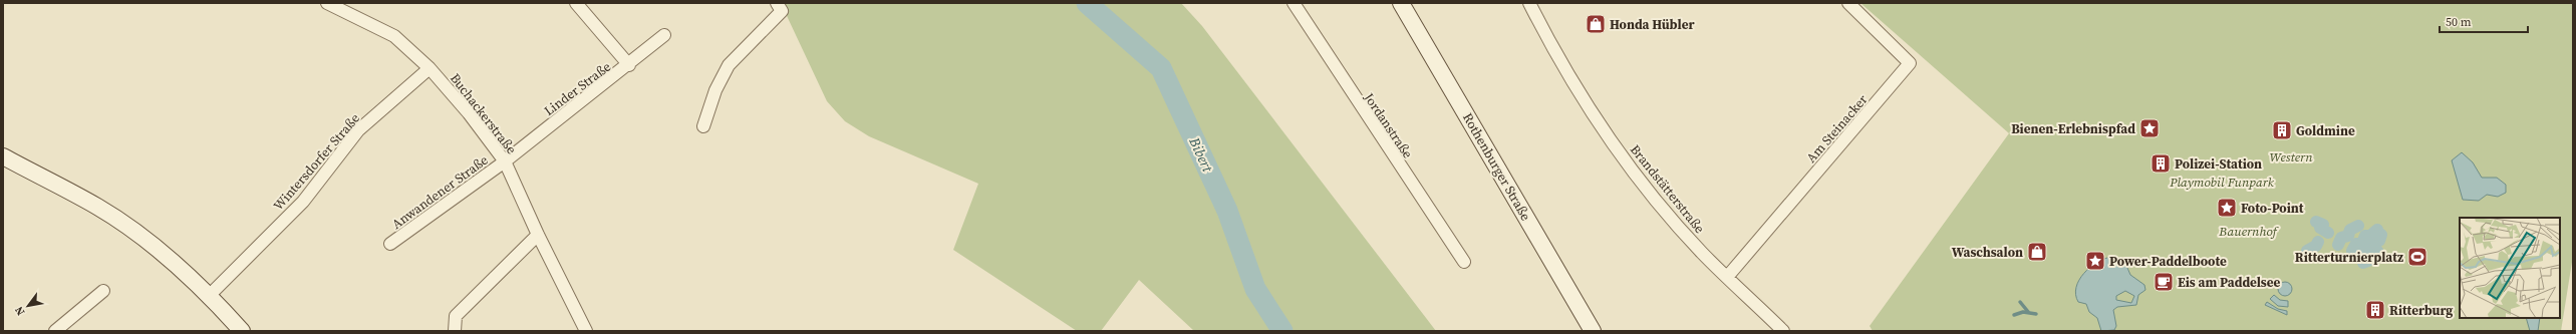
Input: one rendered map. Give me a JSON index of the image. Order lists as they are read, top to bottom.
{
  "streets": {
    "main road": ["Rothenburger Straße"],
    "street": [
      "Linder Straße",
      "Buchackerstraße",
      "Jordanstraße",
      "Am Steinacker",
      "Wintersdorfer Straße",
      "Brandstätterstraße",
      "Anwandener Straße"
    ]
  },
  "crossings": [
    ["Linder Straße", "Buchackerstraße"],
    ["Linder Straße", "Anwandener Straße"],
    ["Buchackerstraße", "Wintersdorfer Straße"],
    ["Buchackerstraße", "Anwandener Straße"],
    ["Am Steinacker", "Brandstätterstraße"]
  ],
  "water": ["Bibert"],
  "parks": ["Western", "Playmobil Funpark", "Bauernhof"],
  "places": {
    "shop": ["Honda Hübler", "Waschsalon"],
    "place": ["Bienen-Erlebnispfad", "Foto-Point", "Power-Paddelboote"],
    "building": ["Goldmine", "Polizei-Station", "Ritterburg"],
    "sports": ["Ritterturnierplatz"],
    "cafe": ["Eis am Paddelsee"]
  },
  "scale_bar": "50 m",
  "north": "bottom left"
}
